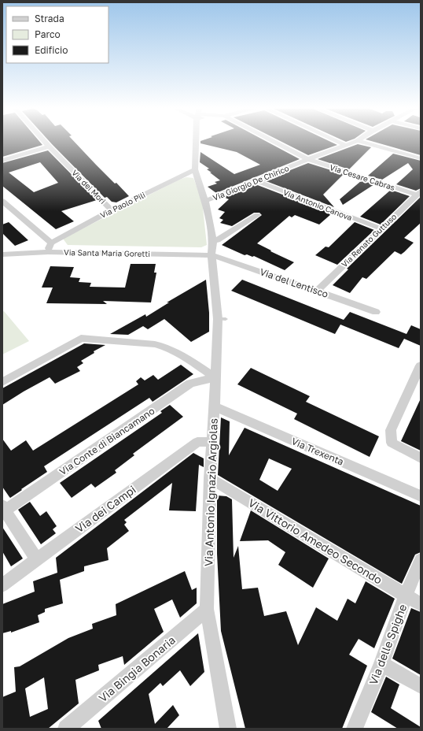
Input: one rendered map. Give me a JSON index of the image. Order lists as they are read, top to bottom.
{
  "streets": {
    "street": [
      "Via Cesare Cabras",
      "Via Giorgio De Chirico",
      "Via dei Mori",
      "Via Paolo Pili",
      "Via Antonio Canova",
      "Via Renato Guttuso",
      "Via Santa Maria Goretti",
      "Via del Lentisco",
      "Via Conte di Biancamano",
      "Via Trexenta",
      "Via Antonio Ignazio Argiolas",
      "Via dei Campi",
      "Via Vittorio Amedeo Secondo",
      "Via delle Spighe",
      "Via Bingia Bonaria"
    ]
  },
  "crossings": [
    ["Via Cesare Cabras", "Via Giorgio De Chirico"],
    ["Via Cesare Cabras", "Via Renato Guttuso"],
    ["Via Giorgio De Chirico", "Via Antonio Canova"],
    ["Via Giorgio De Chirico", "Via Antonio Ignazio Argiolas"],
    ["Via dei Mori", "Via Paolo Pili"],
    ["Via Paolo Pili", "Via Antonio Ignazio Argiolas"],
    ["Via Antonio Canova", "Via Renato Guttuso"],
    ["Via Renato Guttuso", "Via del Lentisco"],
    ["Via Santa Maria Goretti", "Via del Lentisco"],
    ["Via Santa Maria Goretti", "Via Antonio Ignazio Argiolas"],
    ["Via del Lentisco", "Via Antonio Ignazio Argiolas"],
    ["Via Conte di Biancamano", "Via Antonio Ignazio Argiolas"],
    ["Via Trexenta", "Via Antonio Ignazio Argiolas"],
    ["Via Antonio Ignazio Argiolas", "Via dei Campi"],
    ["Via Antonio Ignazio Argiolas", "Via Vittorio Amedeo Secondo"],
    ["Via Antonio Ignazio Argiolas", "Via Bingia Bonaria"],
    ["Via Vittorio Amedeo Secondo", "Via delle Spighe"]
  ],
  "legend": ["Strada", "Parco", "Edificio"]
}
